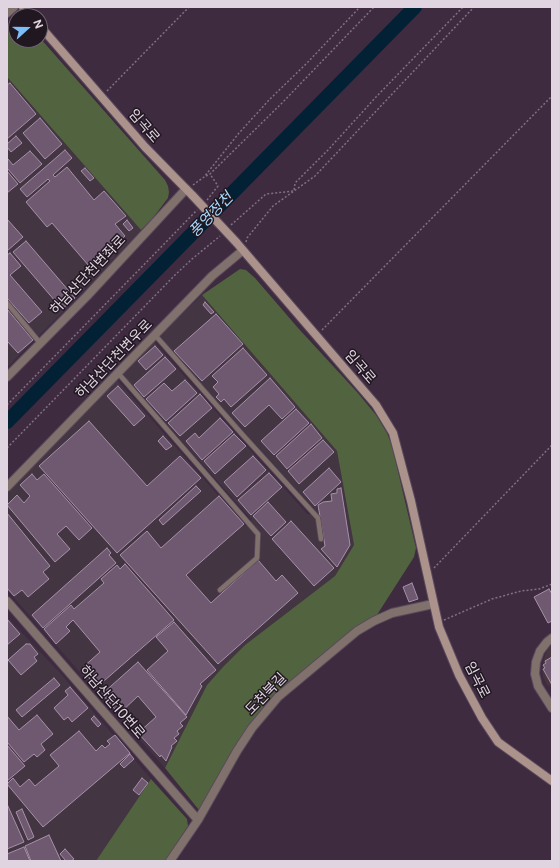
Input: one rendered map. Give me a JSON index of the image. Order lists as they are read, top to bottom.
{
  "streets": {
    "main road": ["임곡로"],
    "street": [
      "하남산단천변좌로",
      "하남산단천변우로",
      "도천북길",
      "하남산단10번로"
    ]
  },
  "crossings": [
    ["임곡로", "하남산단천변좌로"],
    ["임곡로", "하남산단천변우로"],
    ["임곡로", "도천북길"],
    ["도천북길", "하남산단10번로"]
  ],
  "water": ["풍영정천"],
  "north": "right"
}
